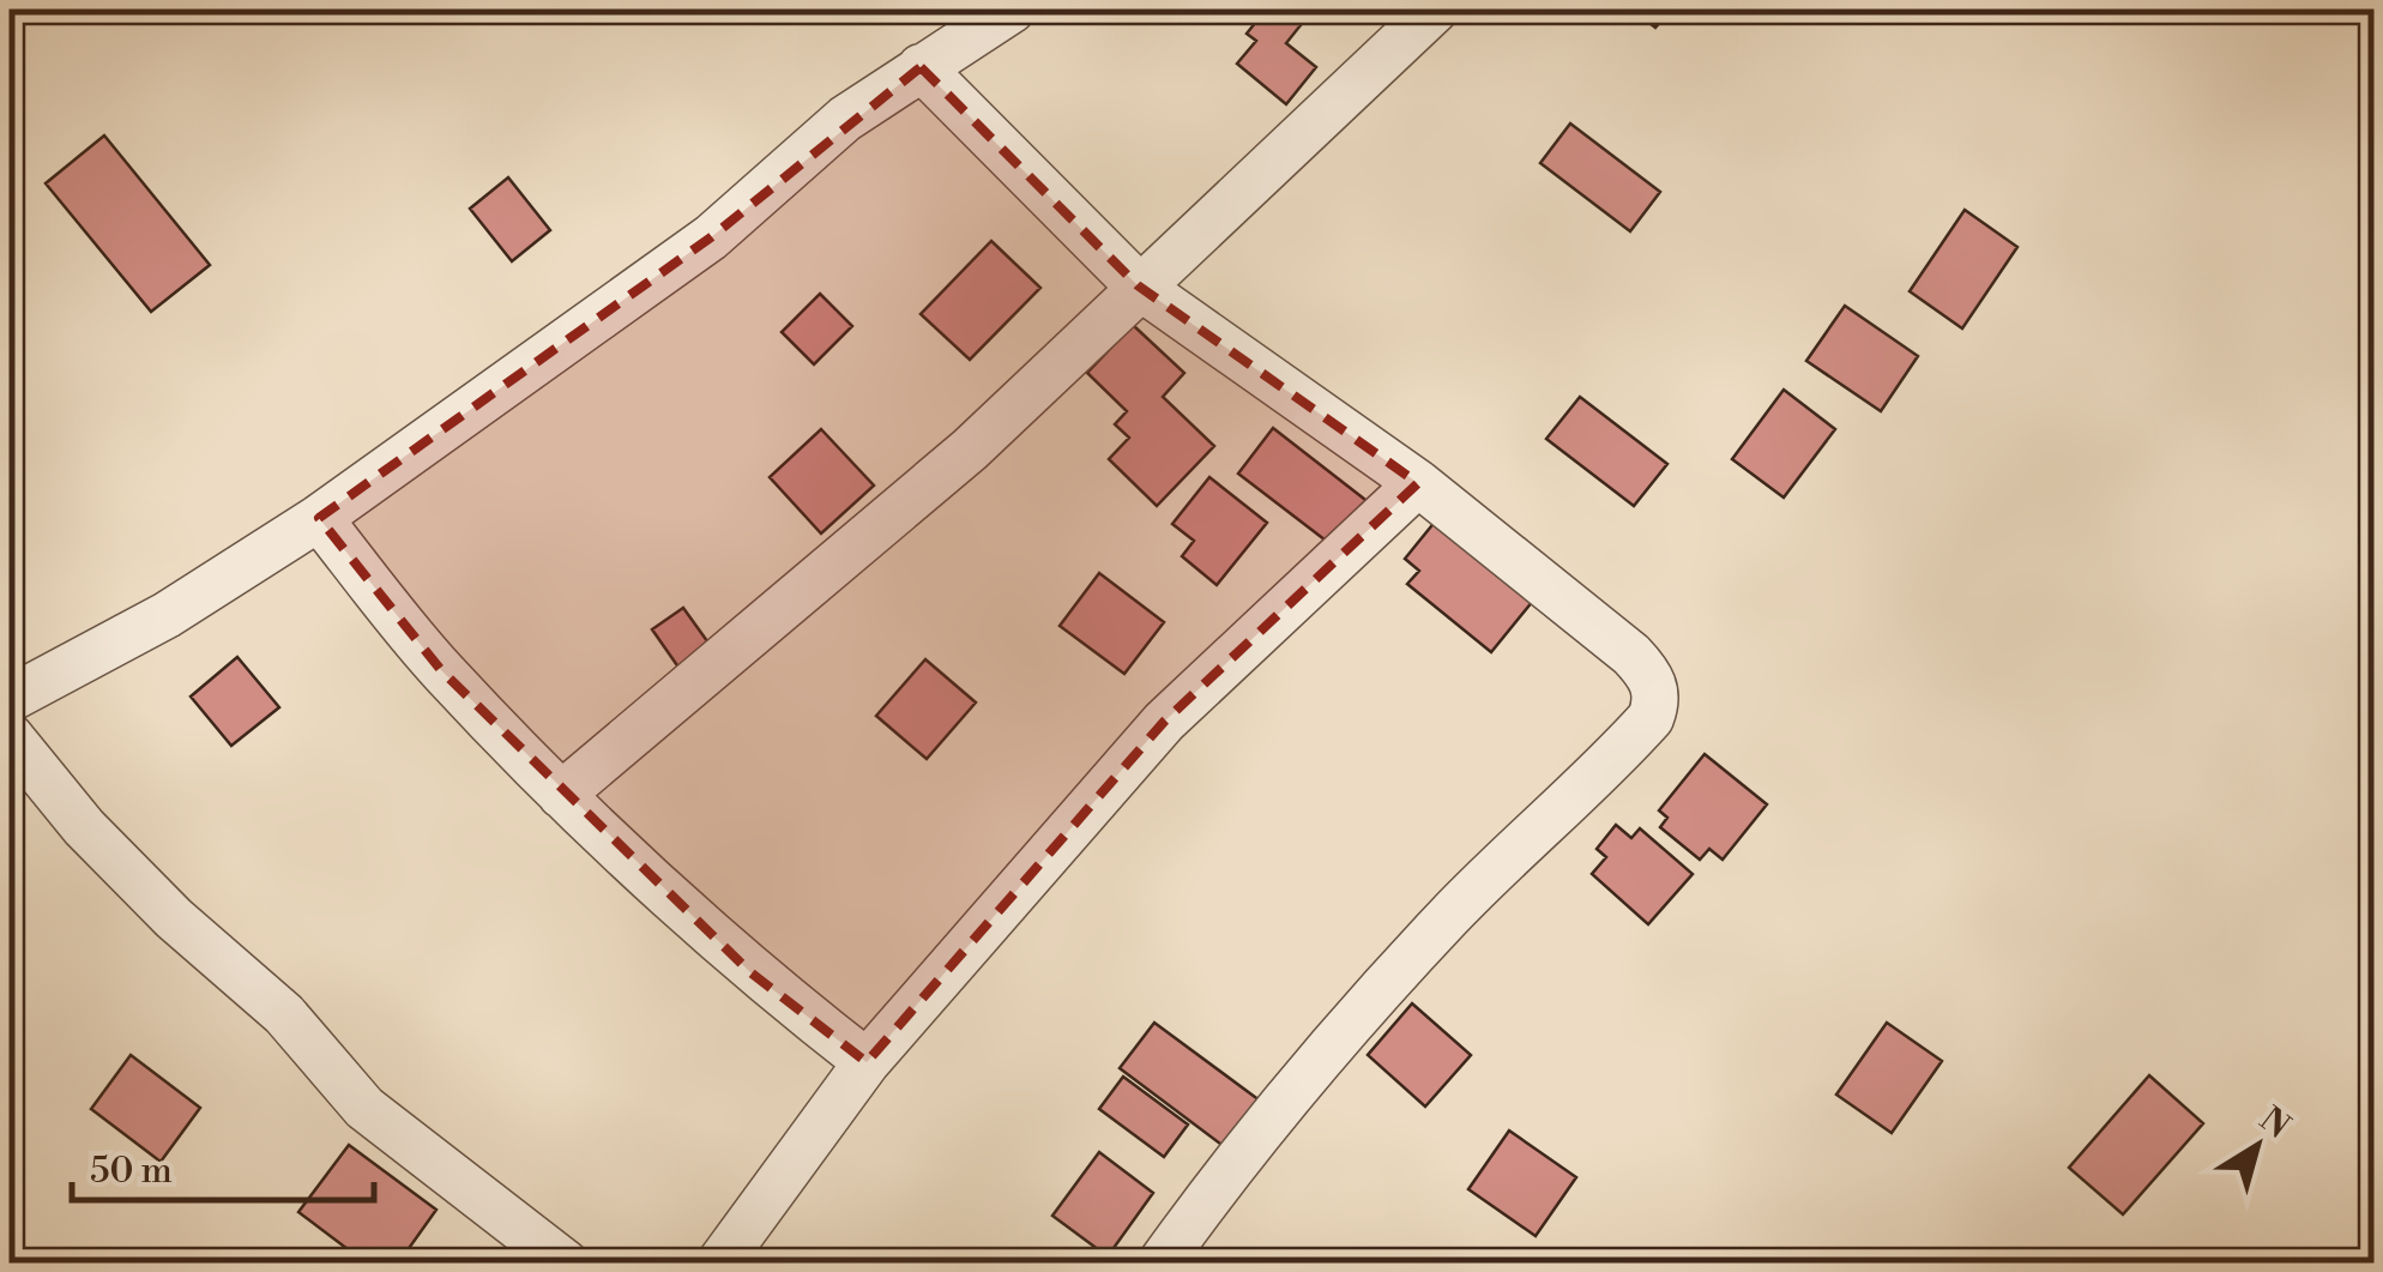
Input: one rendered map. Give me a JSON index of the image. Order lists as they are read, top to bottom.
{
  "scale_bar": "50 m",
  "north": "top right"
}
